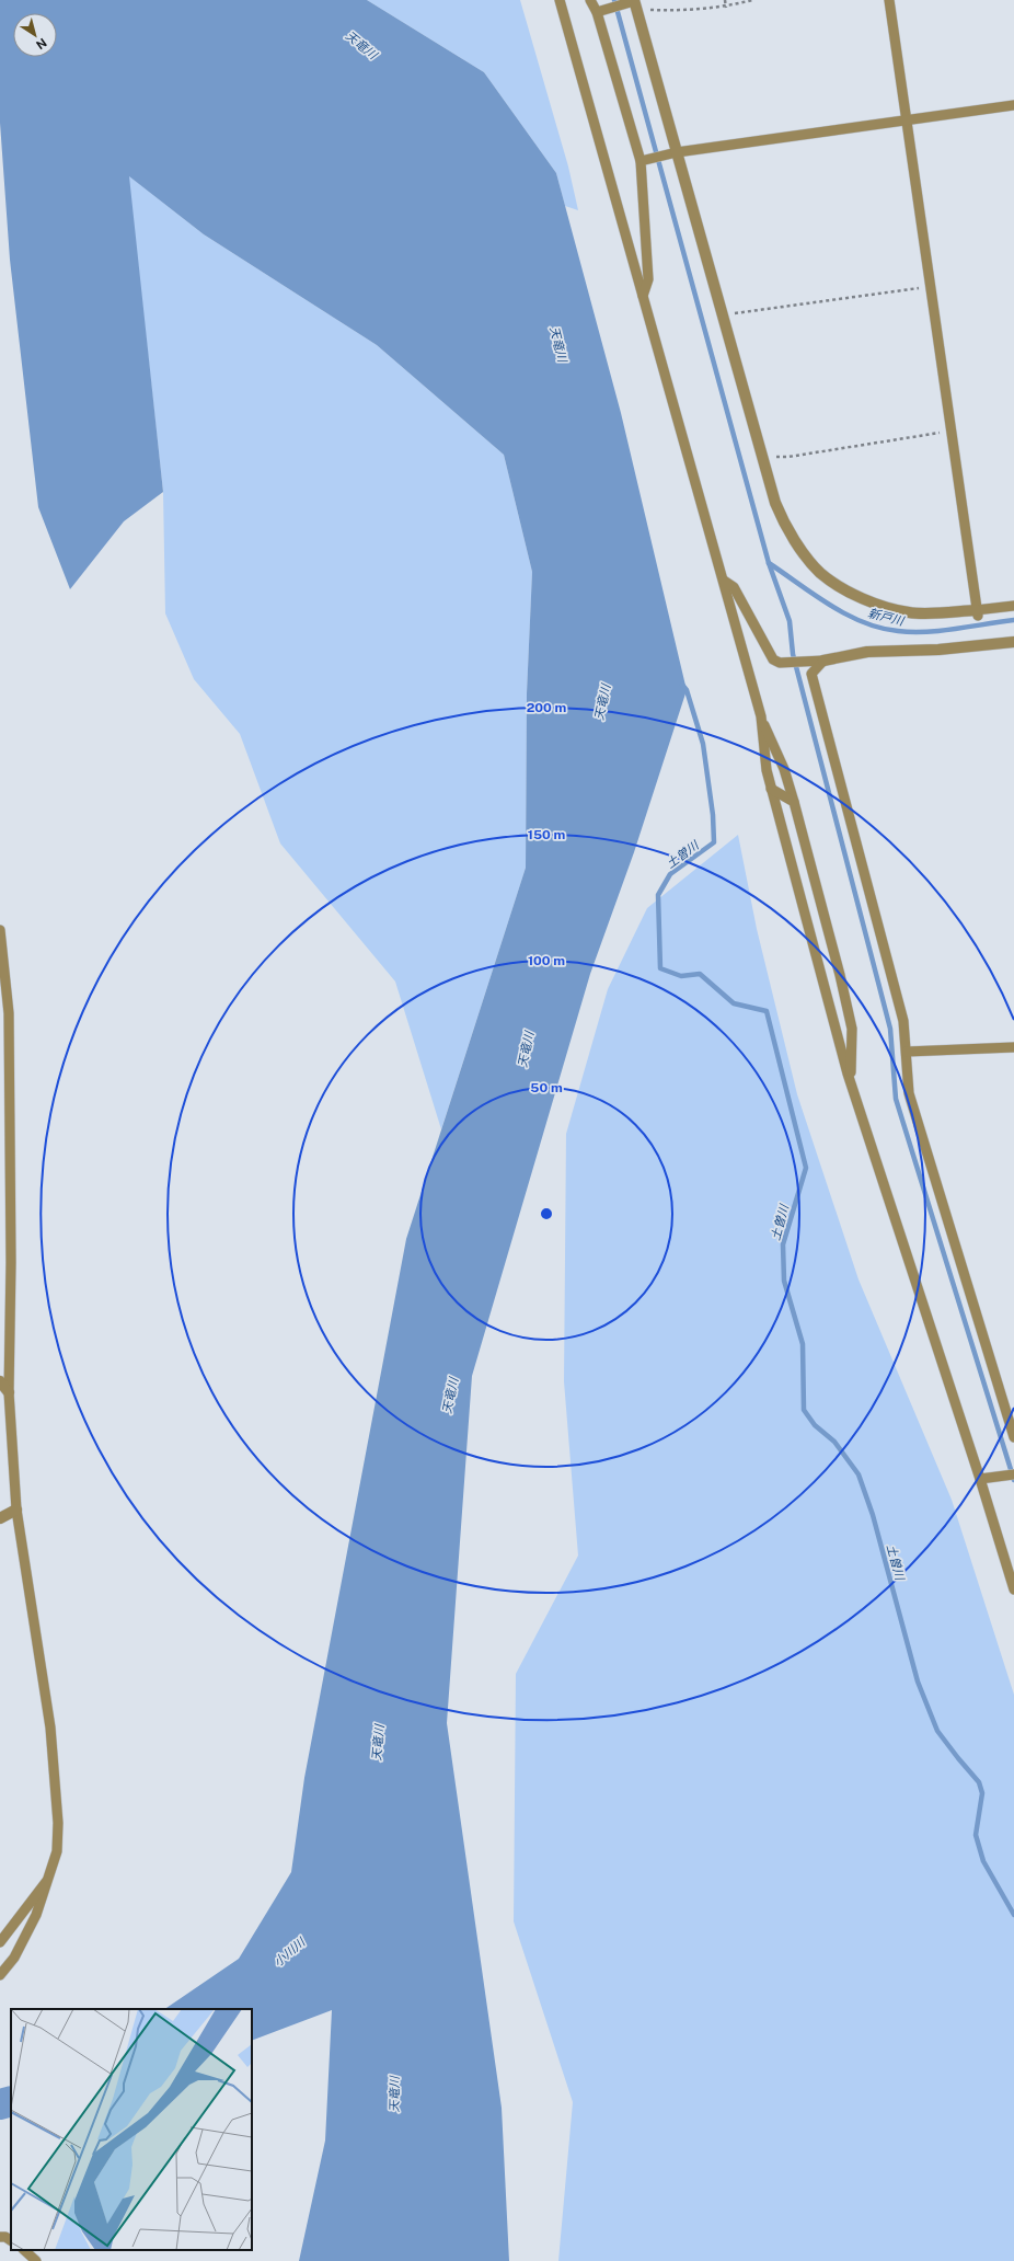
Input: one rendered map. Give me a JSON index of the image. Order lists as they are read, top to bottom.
{
  "water": [
    "天竜川",
    "新戸川",
    "土曽川",
    "小川川"
  ],
  "north": "bottom right",
  "rings": [
    "200 m",
    "150 m",
    "100 m",
    "50 m"
  ]
}
